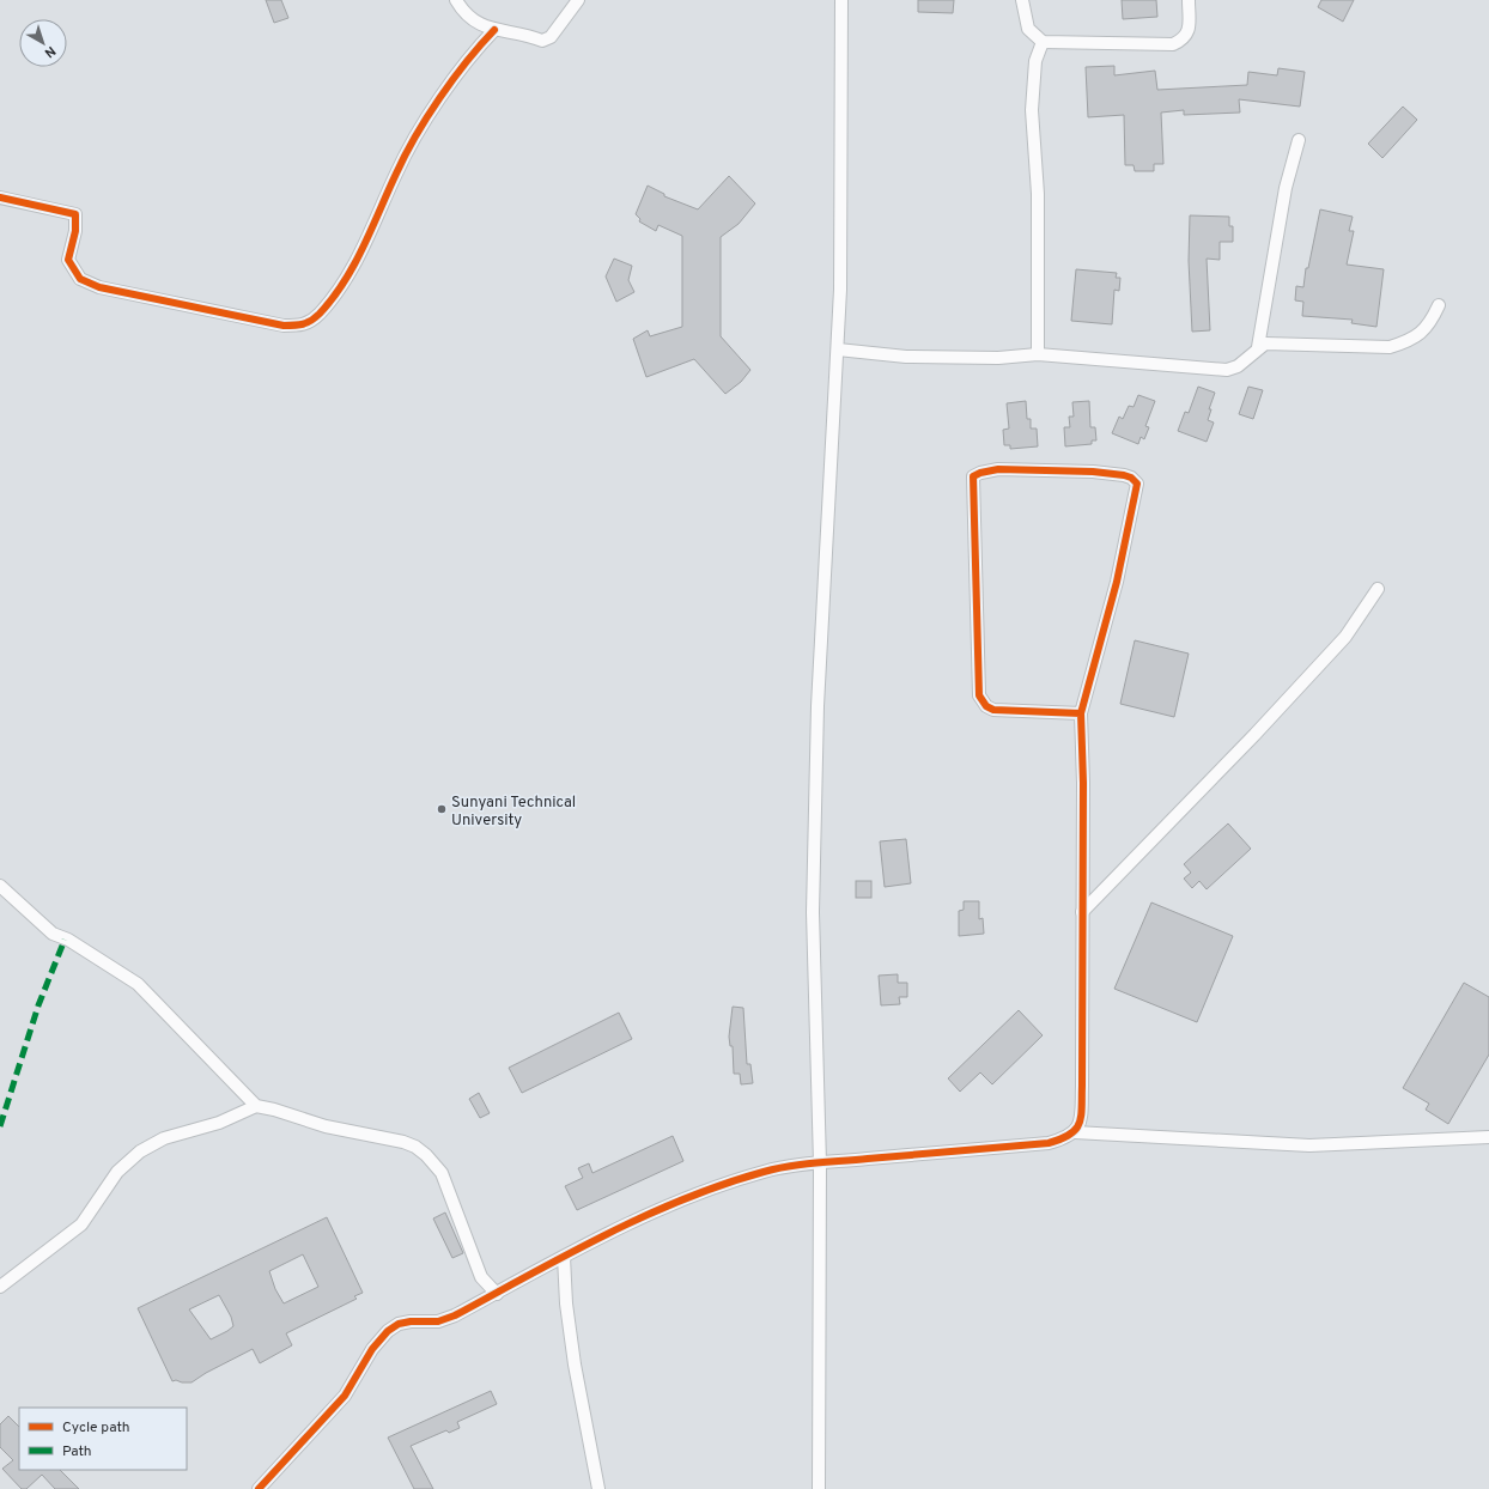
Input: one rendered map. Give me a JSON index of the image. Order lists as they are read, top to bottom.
{
  "places": ["Sunyani Technical University"],
  "legend": ["Cycle path", "Path"],
  "north": "bottom right"
}
